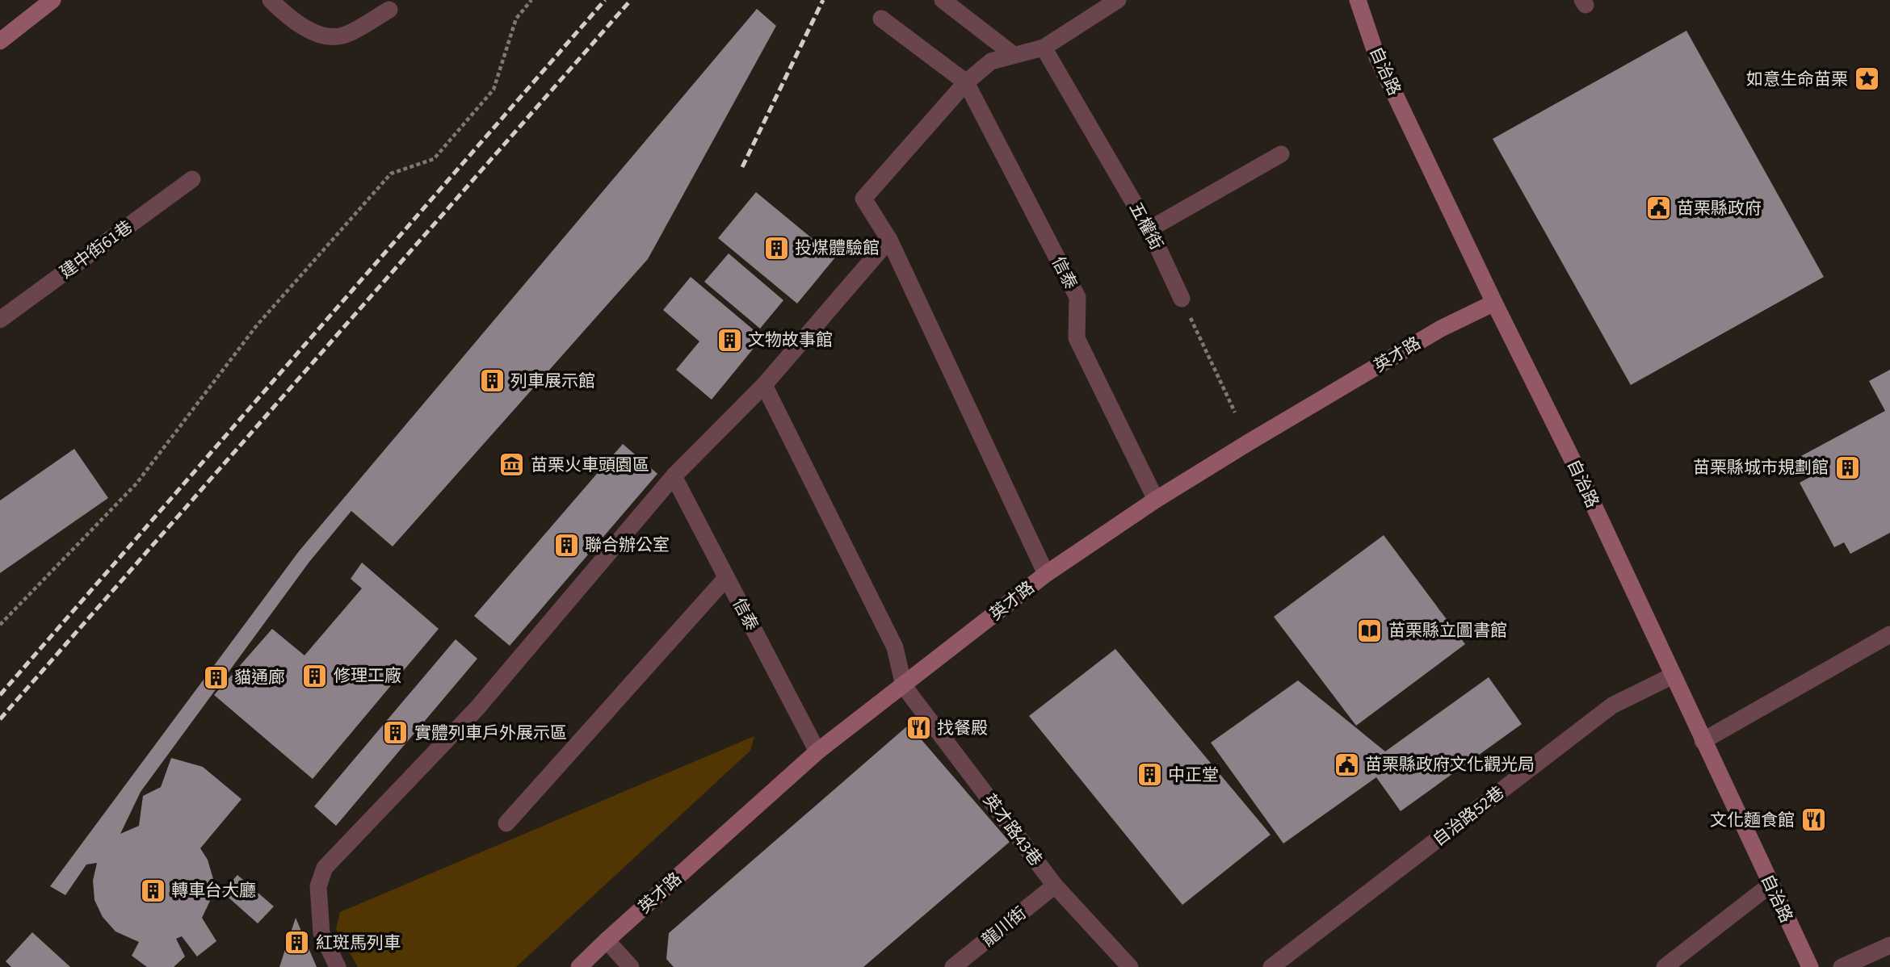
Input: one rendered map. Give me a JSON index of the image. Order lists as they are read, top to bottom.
{
  "streets": {
    "street": [
      "自治路",
      "五權街",
      "建中街61巷",
      "信泰",
      "英才路",
      "自治路52巷",
      "英才路43巷",
      "龍川街"
    ]
  },
  "crossings": [
    ["自治路", "英才路"],
    ["自治路", "自治路52巷"],
    ["信泰", "英才路"],
    ["英才路", "英才路43巷"],
    ["英才路43巷", "龍川街"]
  ],
  "places": {
    "place": ["如意生命苗栗"],
    "public building": ["苗栗縣政府", "苗栗縣政府文化觀光局"],
    "building": [
      "投煤體驗館",
      "文物故事館",
      "列車展示館",
      "苗栗縣城市規劃館",
      "聯合辦公室",
      "修理工廠",
      "貓通廊",
      "實體列車戶外展示區",
      "中正堂",
      "轉車台大廳",
      "紅斑馬列車"
    ],
    "museum": ["苗栗火車頭園區"],
    "library": ["苗栗縣立圖書館"],
    "restaurant": ["找餐殿", "文化麵食館"]
  }
}
